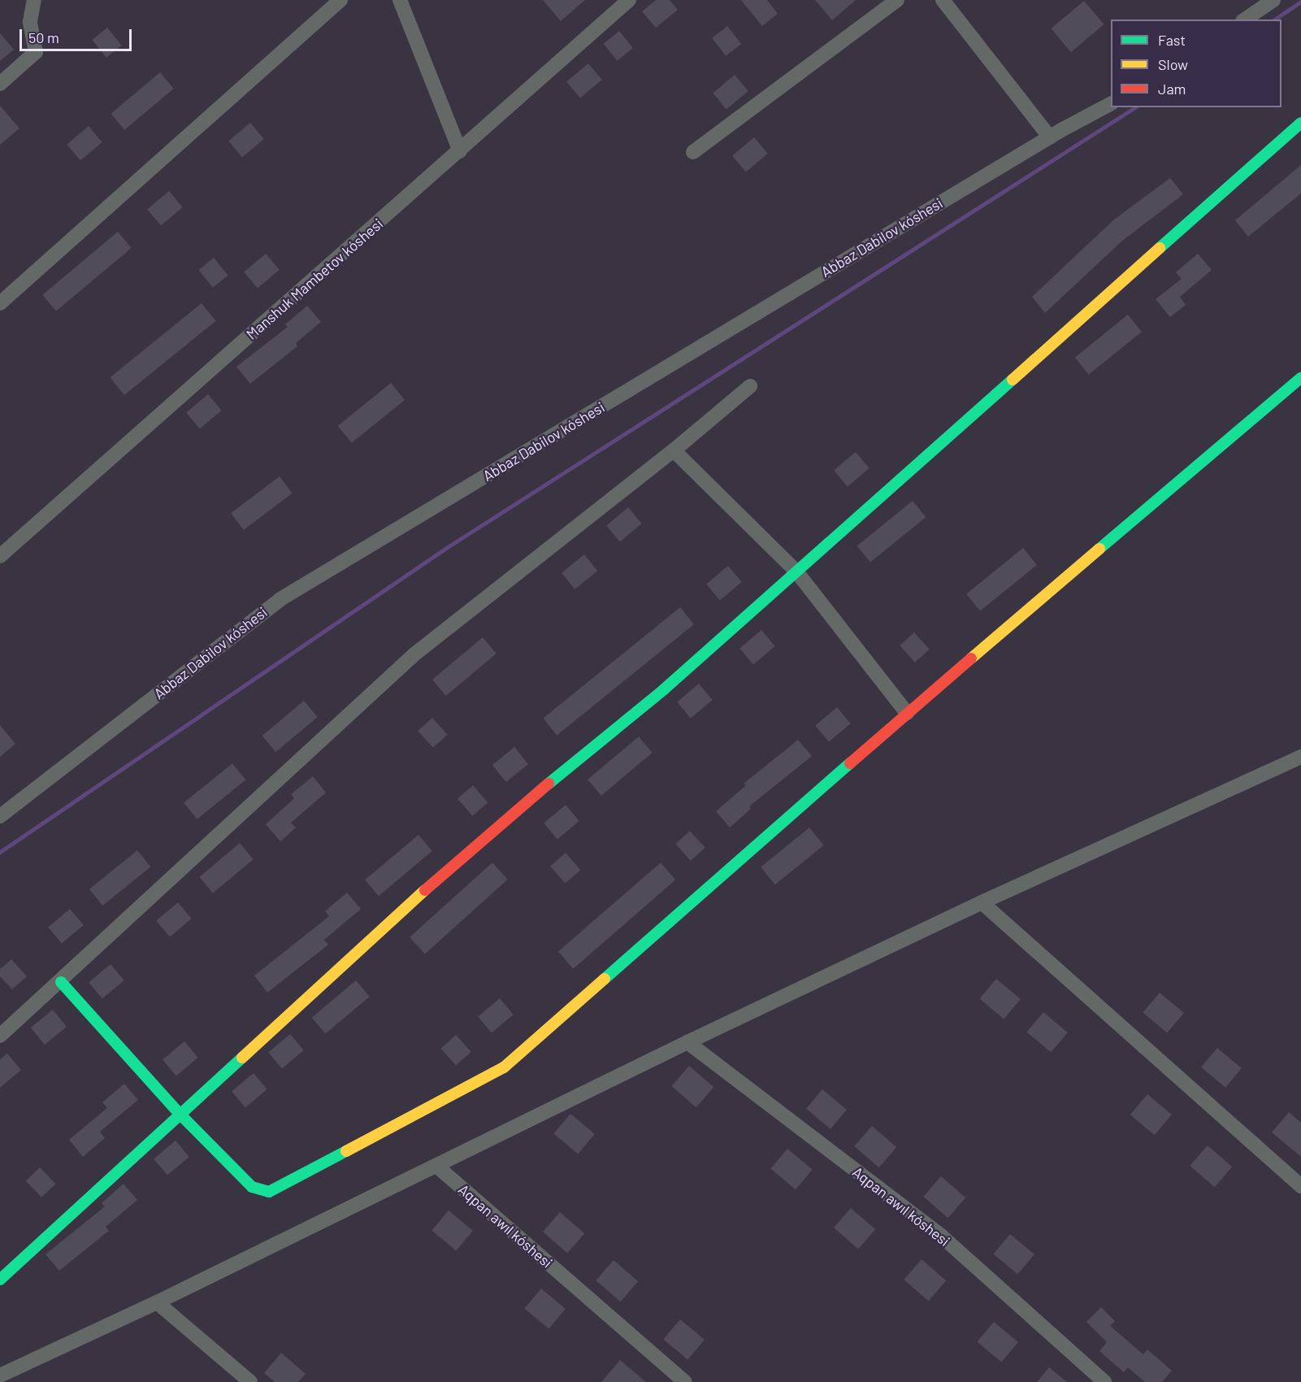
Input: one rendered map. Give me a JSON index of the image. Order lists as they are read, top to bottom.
{
  "streets": {
    "street": ["Abbaz Dabilov kóshesi", "Manshuk Mambetov kóshesi", "Aqpan awıl kóshesi"]
  },
  "legend": ["Fast", "Slow", "Jam"],
  "scale_bar": "50 m"
}
